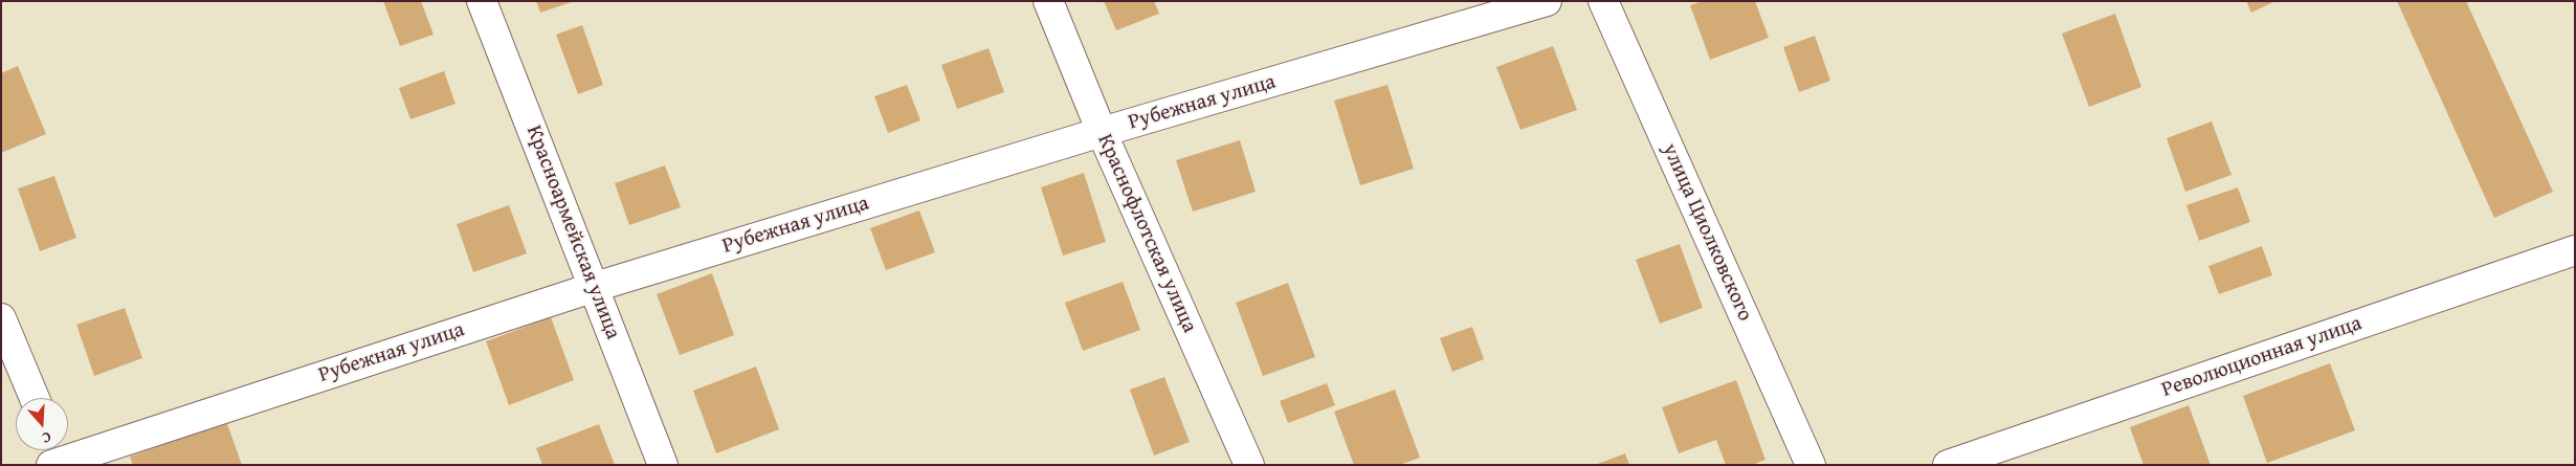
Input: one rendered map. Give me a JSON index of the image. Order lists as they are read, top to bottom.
{
  "streets": {
    "street": [
      "Рубежная улица",
      "Красноармейская улица",
      "улица Циолковского",
      "Краснофлотская улица",
      "Революционная улица"
    ]
  },
  "crossings": [
    ["Рубежная улица", "Красноармейская улица"],
    ["Рубежная улица", "Краснофлотская улица"]
  ],
  "north": "bottom"
}
